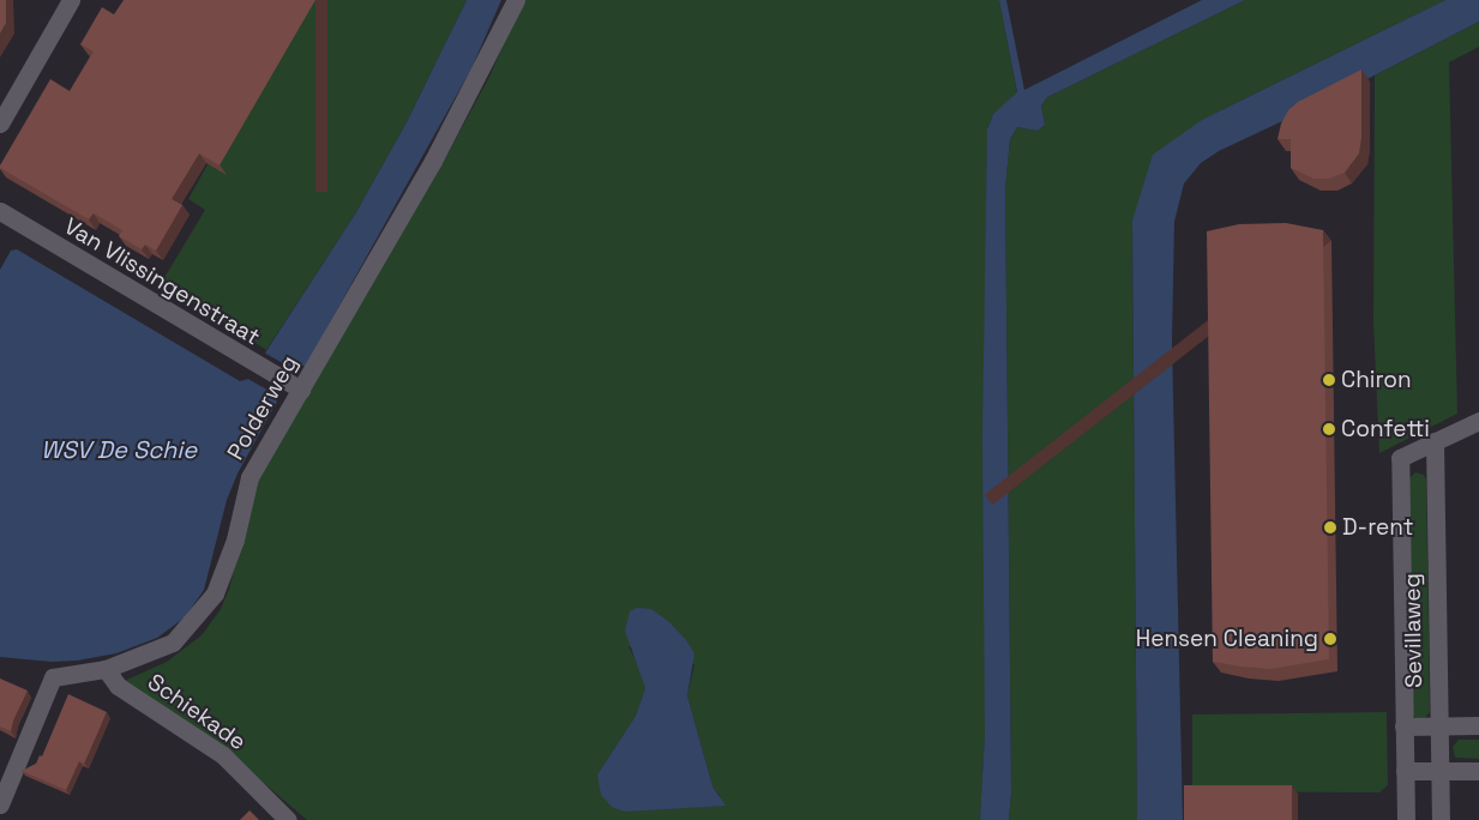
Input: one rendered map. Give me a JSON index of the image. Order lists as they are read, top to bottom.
{
  "streets": {
    "street": [
      "Van Vlissingenstraat",
      "Polderweg",
      "Sevillaweg",
      "Schiekade"
    ]
  },
  "crossings": [
    ["Van Vlissingenstraat", "Polderweg"],
    ["Polderweg", "Schiekade"]
  ],
  "water": ["WSV De Schie"],
  "places": [
    "Chiron",
    "Confetti",
    "D-rent",
    "Hensen Cleaning"
  ]
}
